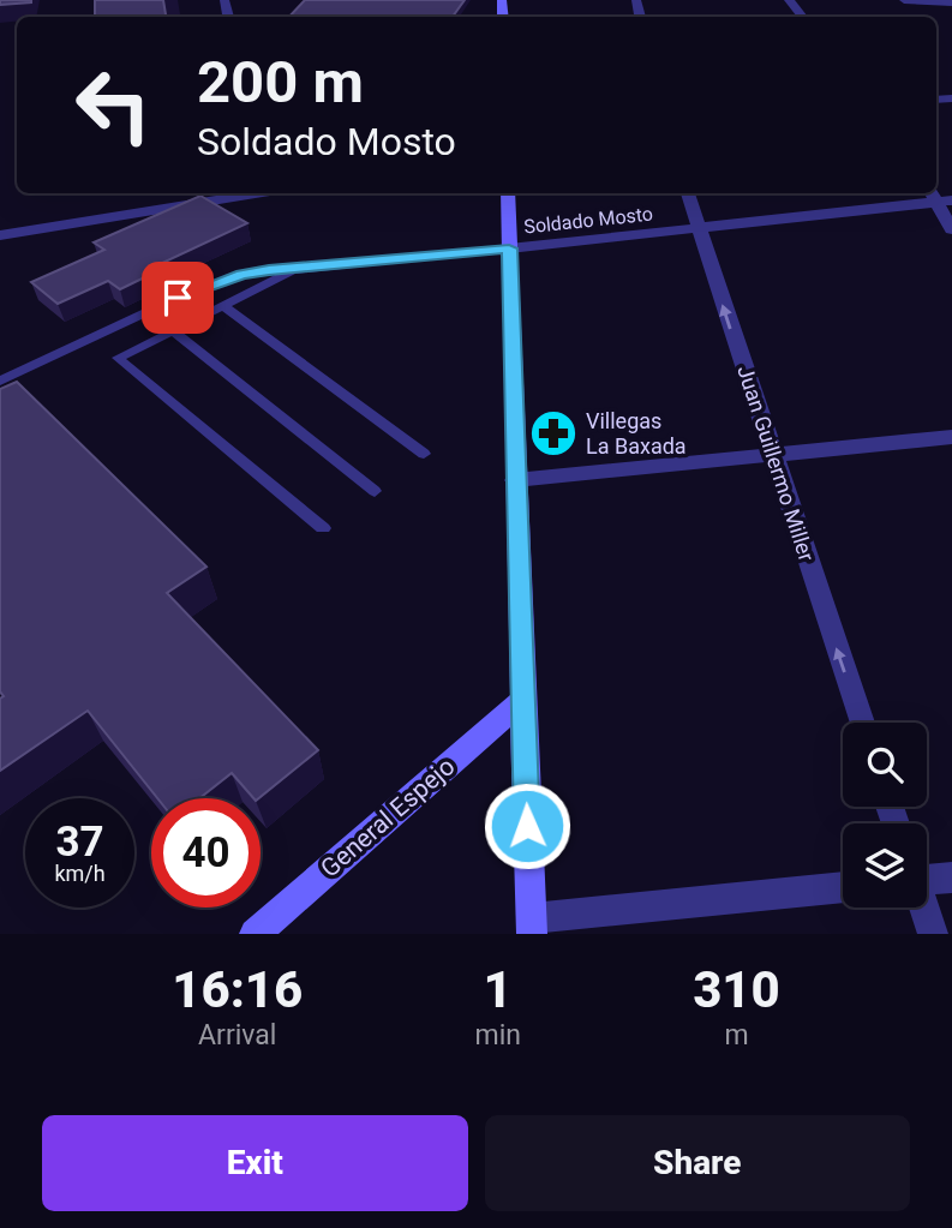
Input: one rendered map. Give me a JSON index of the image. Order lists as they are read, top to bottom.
{
  "streets": {
    "street": ["Soldado Mosto", "Juan Guillermo Miller", "General Espejo"]
  },
  "crossings": [
    ["Soldado Mosto", "Juan Guillermo Miller"]
  ],
  "one_way": ["Juan Guillermo Miller"],
  "places": {
    "pharmacy": ["Villegas La Baxada"]
  },
  "page": {
    "turn": ["200 m", "Soldado Mosto"],
    "speed": "37 km/h",
    "limit": "40",
    "eta": [
      "16:16",
      "Arrival",
      "1",
      "min",
      "310",
      "m"
    ],
    "buttons": ["Exit", "Share"]
  }
}
